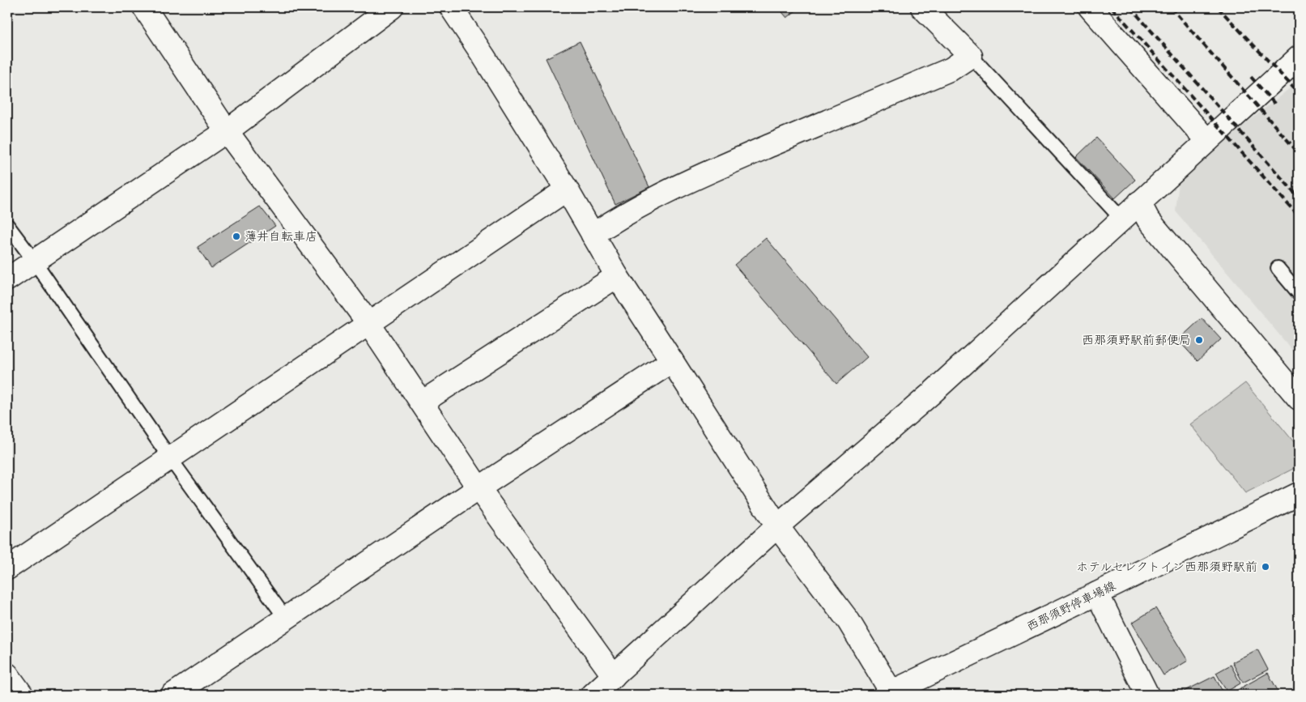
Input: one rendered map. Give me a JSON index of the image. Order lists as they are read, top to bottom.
{
  "streets": {
    "street": ["西那須野停車場線"]
  },
  "places": ["薄井自転車店", "西那須野駅前郵便局", "ホテルセレクトイン西那須野駅前"]
}
